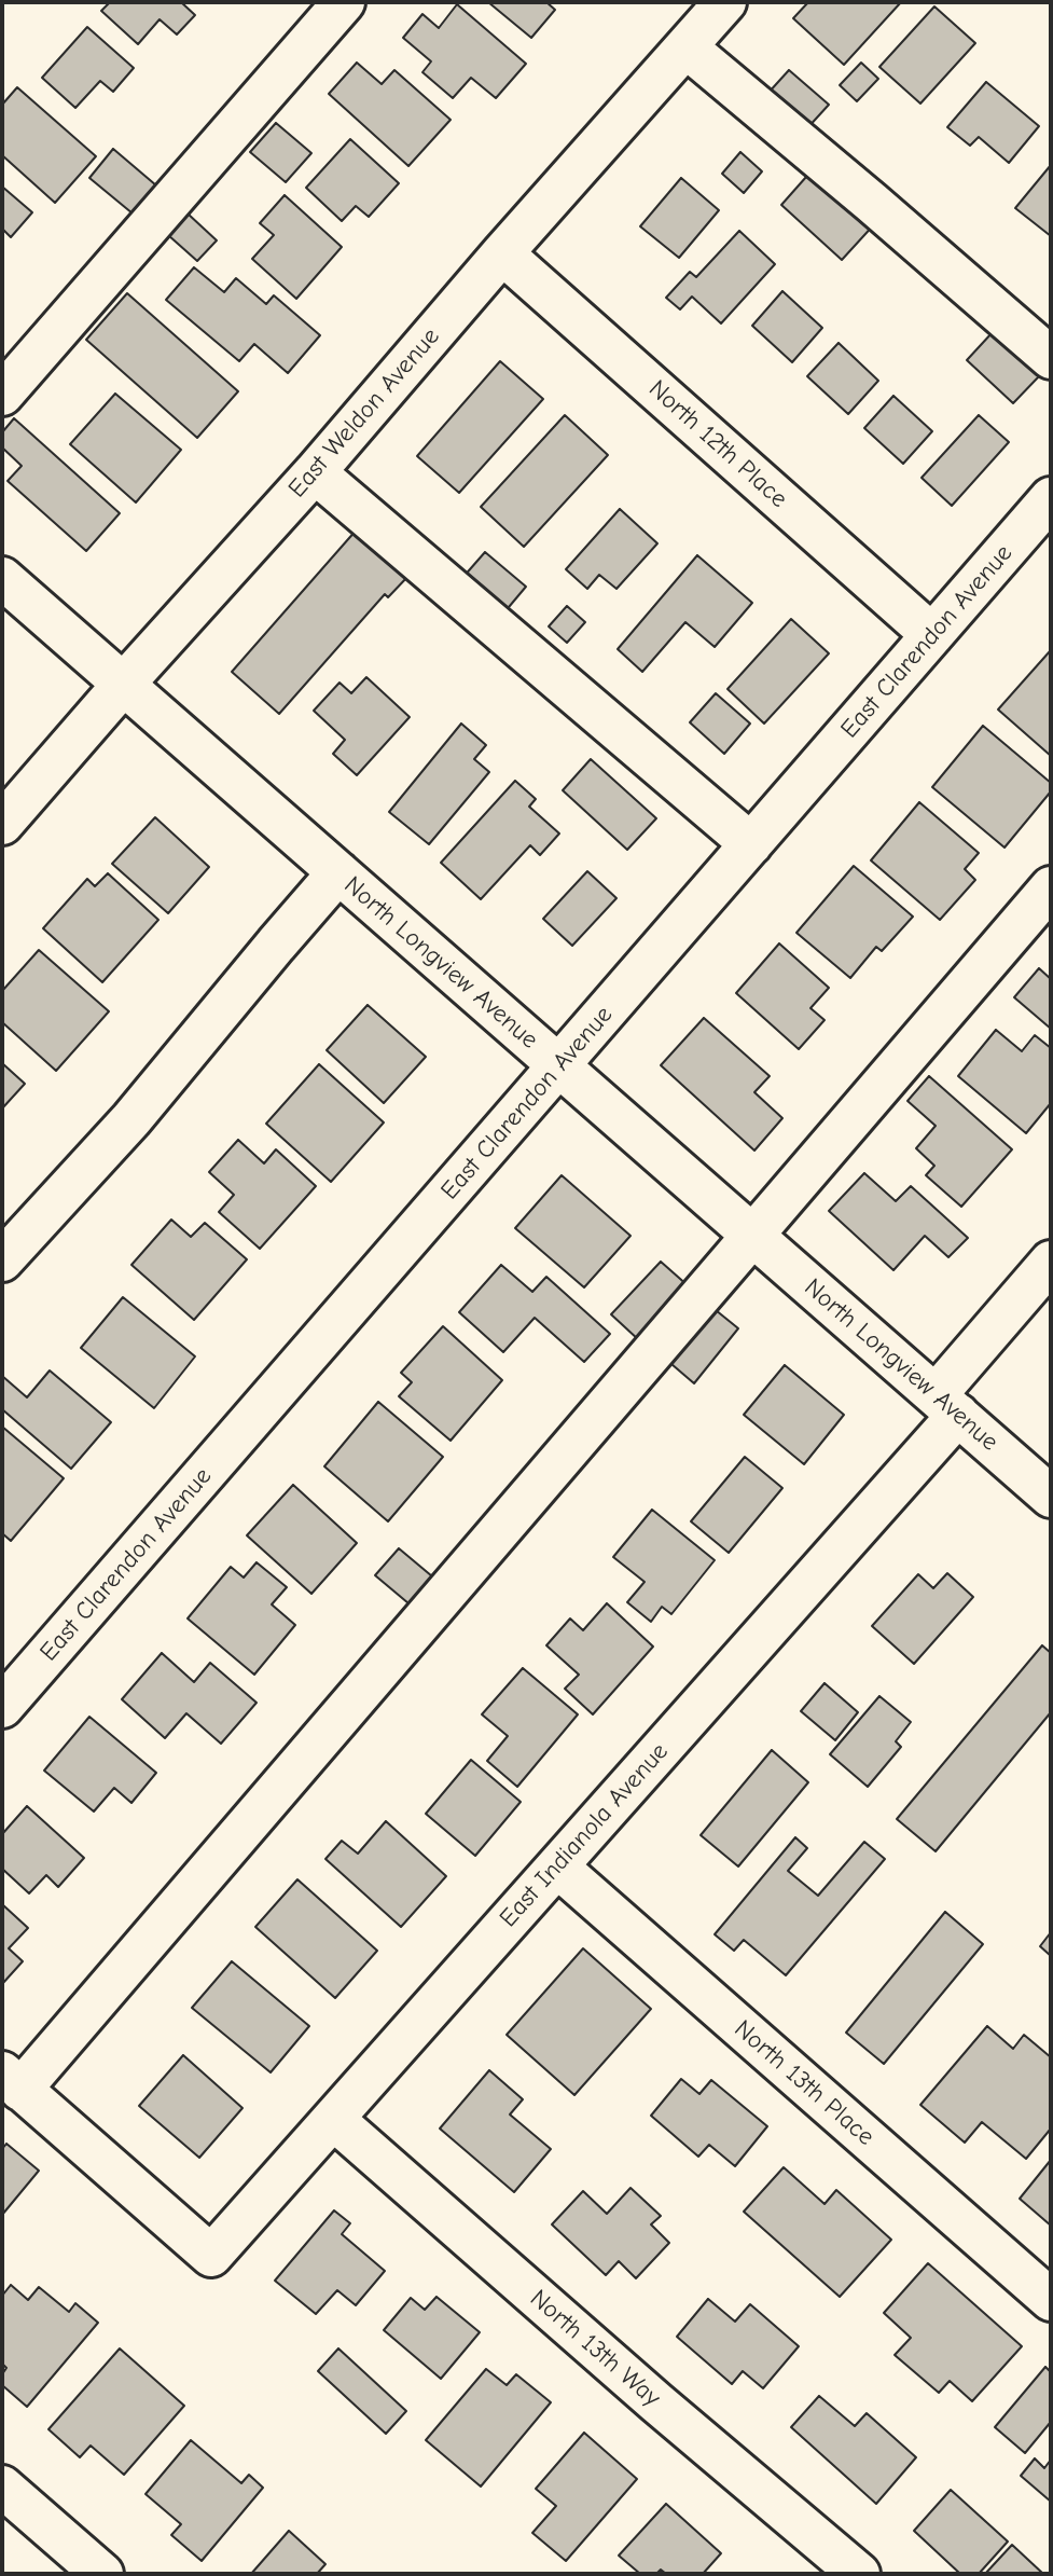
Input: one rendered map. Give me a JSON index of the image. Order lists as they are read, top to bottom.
{
  "streets": {
    "street": [
      "East Weldon Avenue",
      "North 12th Place",
      "East Clarendon Avenue",
      "North Longview Avenue",
      "East Indianola Avenue",
      "North 13th Place",
      "North 13th Way"
    ]
  },
  "crossings": [
    ["East Weldon Avenue", "North 12th Place"],
    ["East Weldon Avenue", "North Longview Avenue"],
    ["North 12th Place", "East Clarendon Avenue"],
    ["East Clarendon Avenue", "North Longview Avenue"],
    ["North Longview Avenue", "East Indianola Avenue"],
    ["East Indianola Avenue", "North 13th Place"],
    ["East Indianola Avenue", "North 13th Way"]
  ]
}
